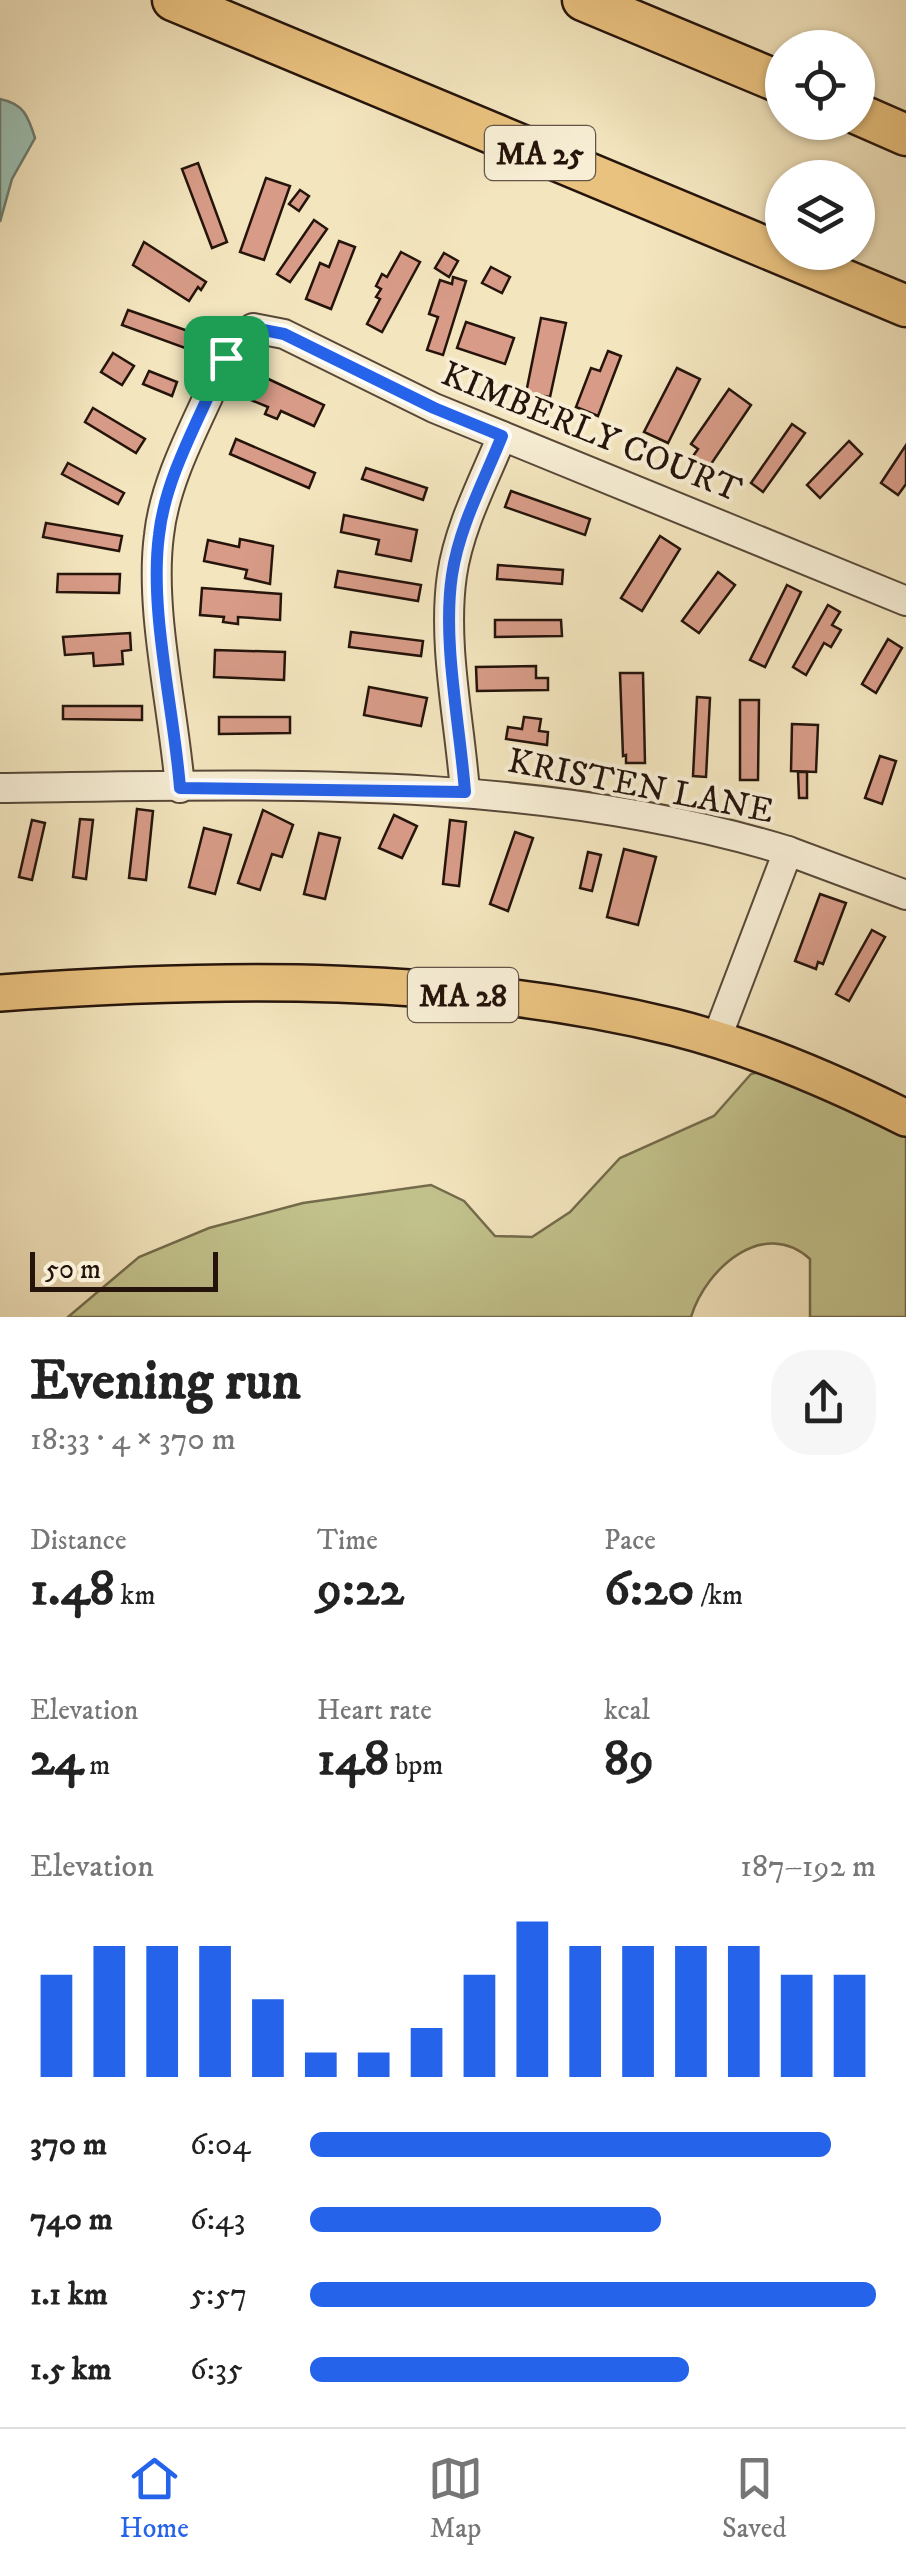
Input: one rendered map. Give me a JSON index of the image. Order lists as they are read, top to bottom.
{
  "streets": {
    "highway": ["MA 25"],
    "main road": ["MA 28"],
    "street": ["KIMBERLY COURT", "KRISTEN LANE"]
  },
  "crossings": [
    ["KIMBERLY COURT", "KRISTEN LANE"],
    ["KRISTEN LANE", "MA 28"]
  ],
  "scale_bar": "50 m",
  "page": {
    "scale": "50 m",
    "heading": ["Evening run", "18:33 · 4 × 370 m"],
    "stats": [
      ["Distance", "1.48 km"],
      ["Time", "9:22"],
      ["Pace", "6:20 /km"],
      ["Elevation", "24 m"],
      ["Heart rate", "148 bpm"],
      ["kcal", "89"]
    ],
    "chart": ["Elevation", "187–192 m"],
    "list": [
      {
        "name": "370 m",
        "note": "6:04"
      },
      {
        "name": "740 m",
        "note": "6:43"
      },
      {
        "name": "1.1 km",
        "note": "5:57"
      },
      {
        "name": "1.5 km",
        "note": "6:35"
      }
    ],
    "tabs": ["Home", "Map", "Saved"]
  }
}
